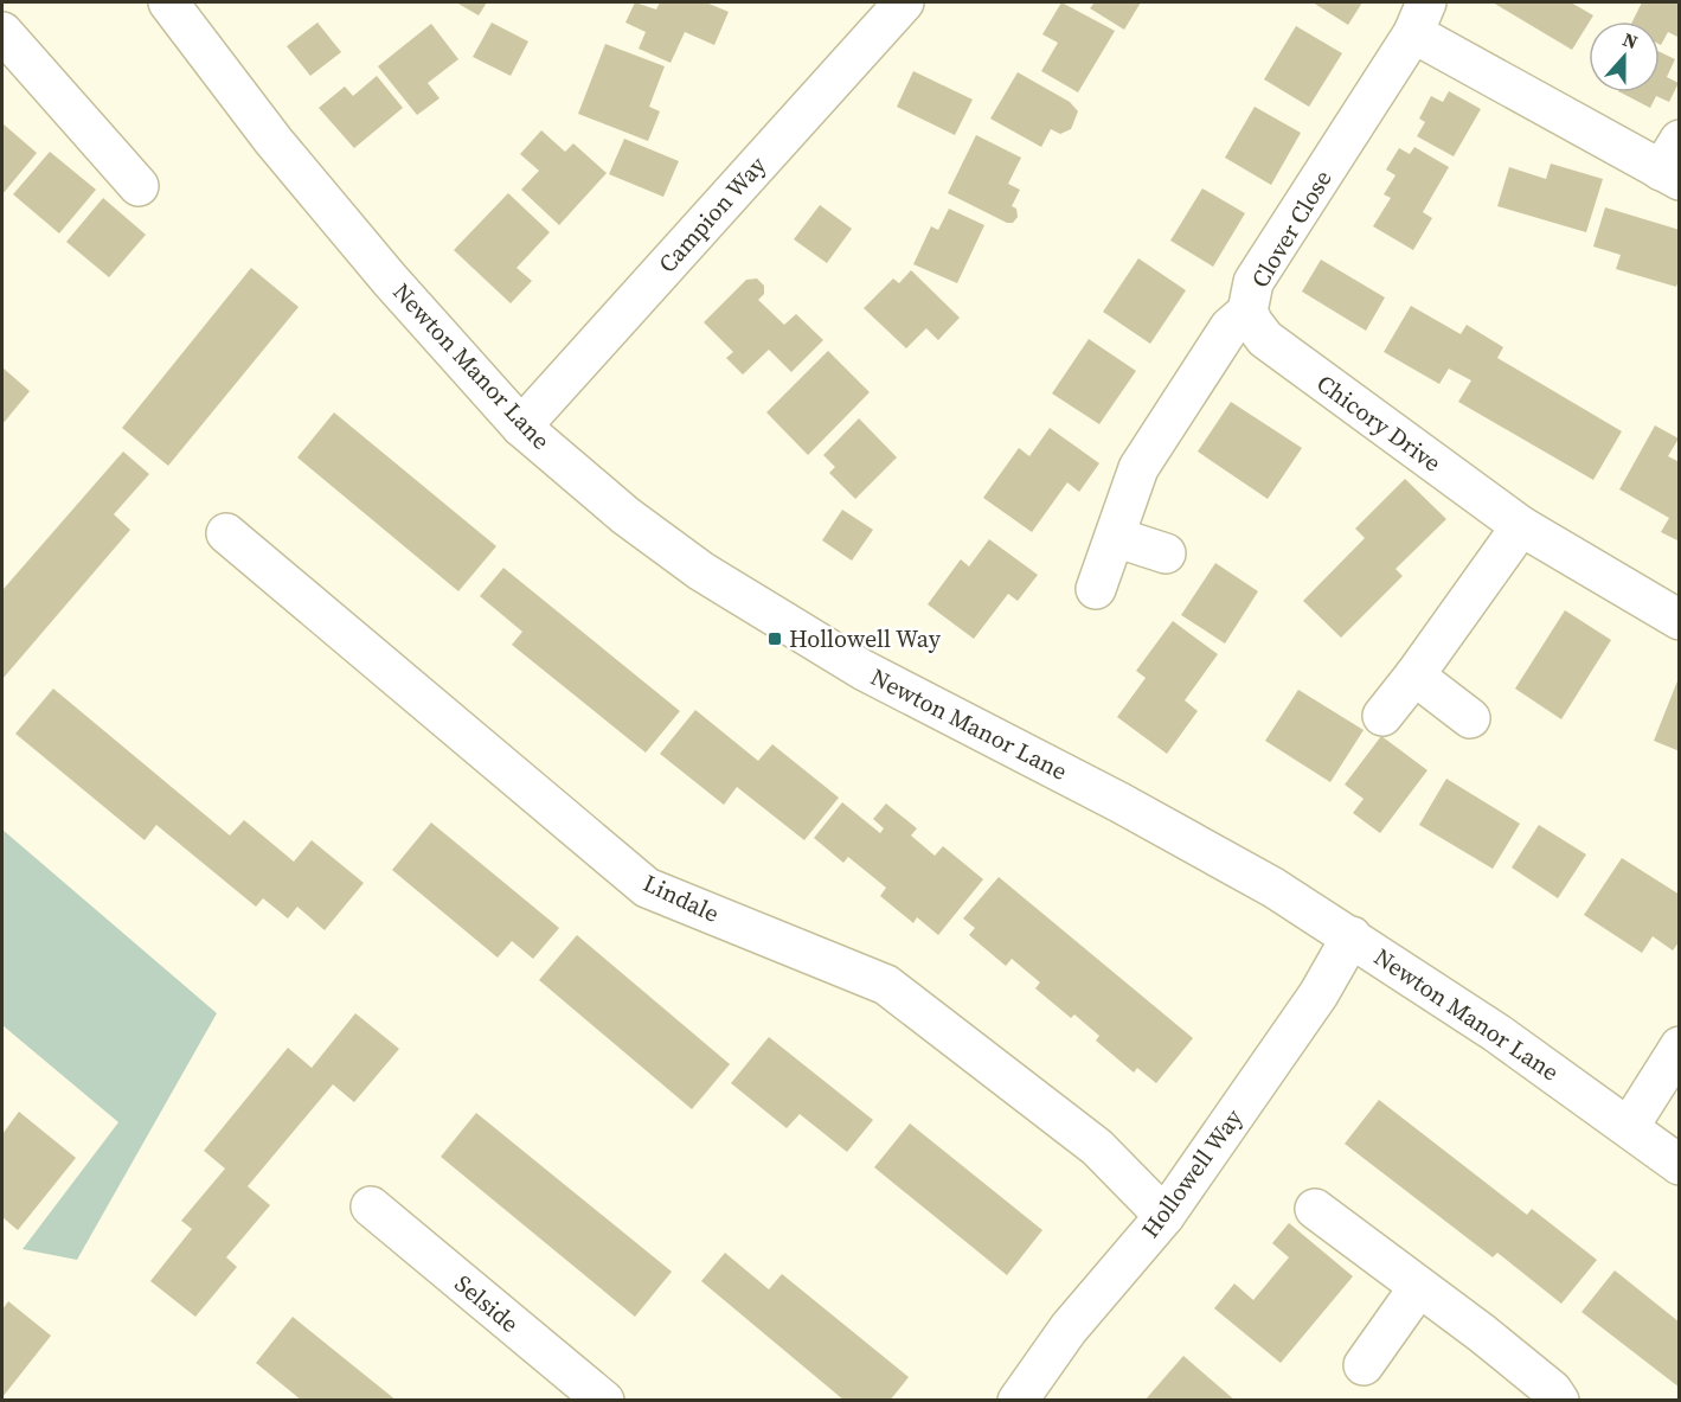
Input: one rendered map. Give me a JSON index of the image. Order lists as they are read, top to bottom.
{
  "streets": {
    "street": [
      "Campion Way",
      "Clover Close",
      "Newton Manor Lane",
      "Chicory Drive",
      "Lindale",
      "Hollowell Way",
      "Selside"
    ]
  },
  "crossings": [
    ["Campion Way", "Newton Manor Lane"],
    ["Clover Close", "Chicory Drive"],
    ["Newton Manor Lane", "Hollowell Way"],
    ["Lindale", "Hollowell Way"]
  ],
  "places": {
    "transit": ["Hollowell Way"]
  },
  "north": "top"
}
